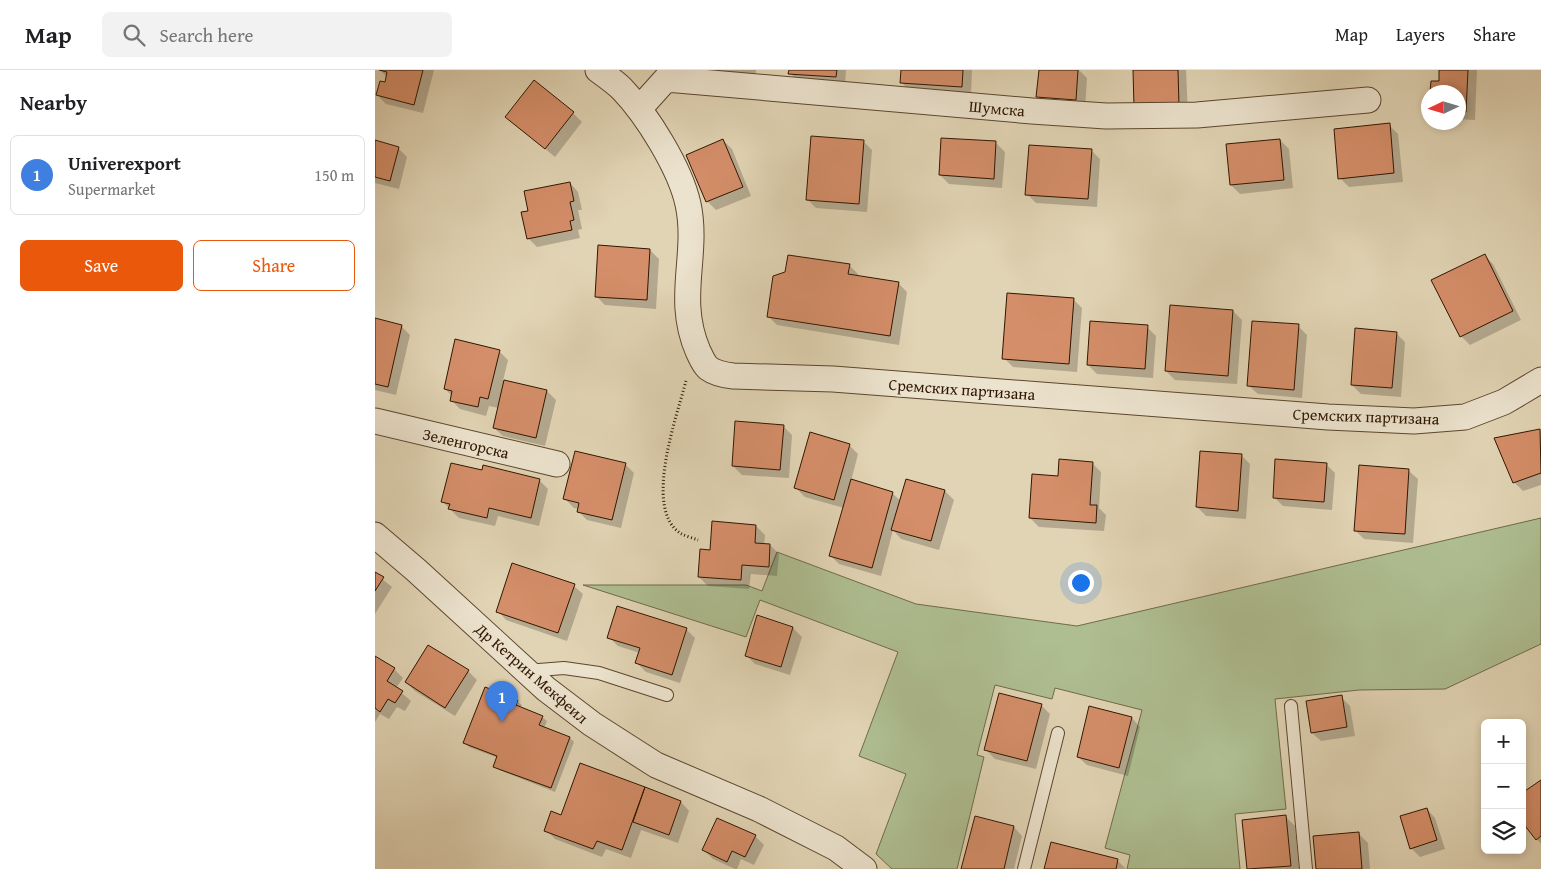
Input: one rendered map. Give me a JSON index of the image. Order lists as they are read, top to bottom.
{
  "streets": {
    "street": [
      "Шумска",
      "Сремских партизана",
      "Зеленгорска",
      "Др Кетрин Мекфеил"
    ]
  },
  "crossings": [
    ["Шумска", "Сремских партизана"]
  ],
  "north": "left",
  "page": {
    "header": "Map",
    "search": "Search here",
    "nav": ["Map", "Layers", "Share"],
    "heading": "Nearby",
    "list": [
      {
        "mark": "1",
        "name": "Univerexport",
        "note": "Supermarket",
        "value": "150 m"
      }
    ],
    "buttons": ["Save", "Share"],
    "pins": "1",
    "map_buttons": ["+", "−"]
  }
}
